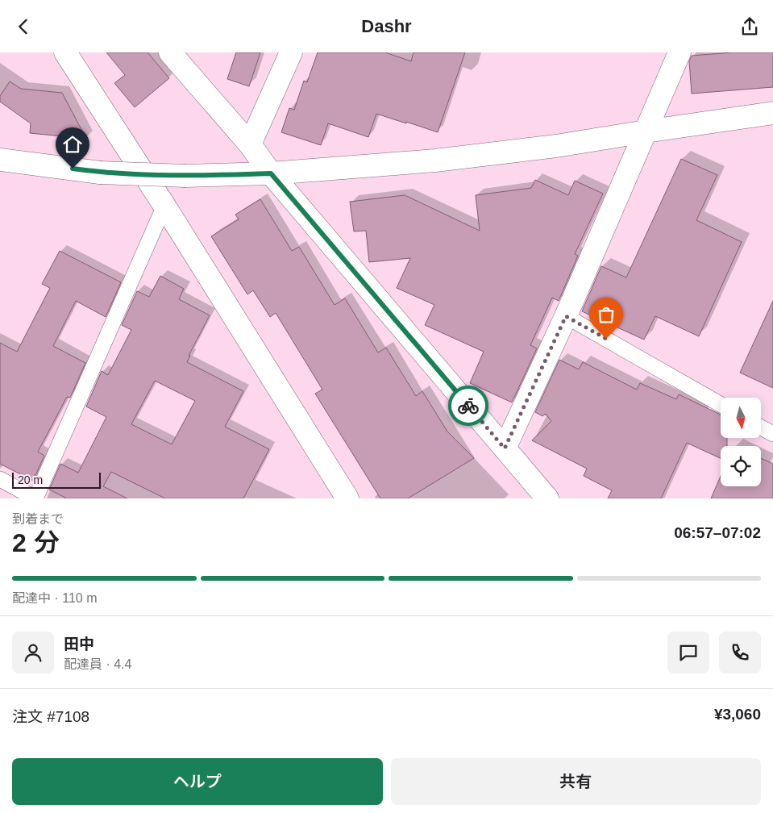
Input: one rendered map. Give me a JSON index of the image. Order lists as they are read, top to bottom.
{
  "scale_bar": "20 m",
  "north": "bottom",
  "page": {
    "header": "Dashr",
    "scale": "20 m",
    "heading": ["2 分", "到着まで", "06:57–07:02"],
    "panel": [
      "田中",
      "配達員 · 4.4",
      "注文 #7108",
      "¥3,060"
    ],
    "bar": "配達中 · 110 m",
    "buttons": ["ヘルプ", "共有"]
  }
}
